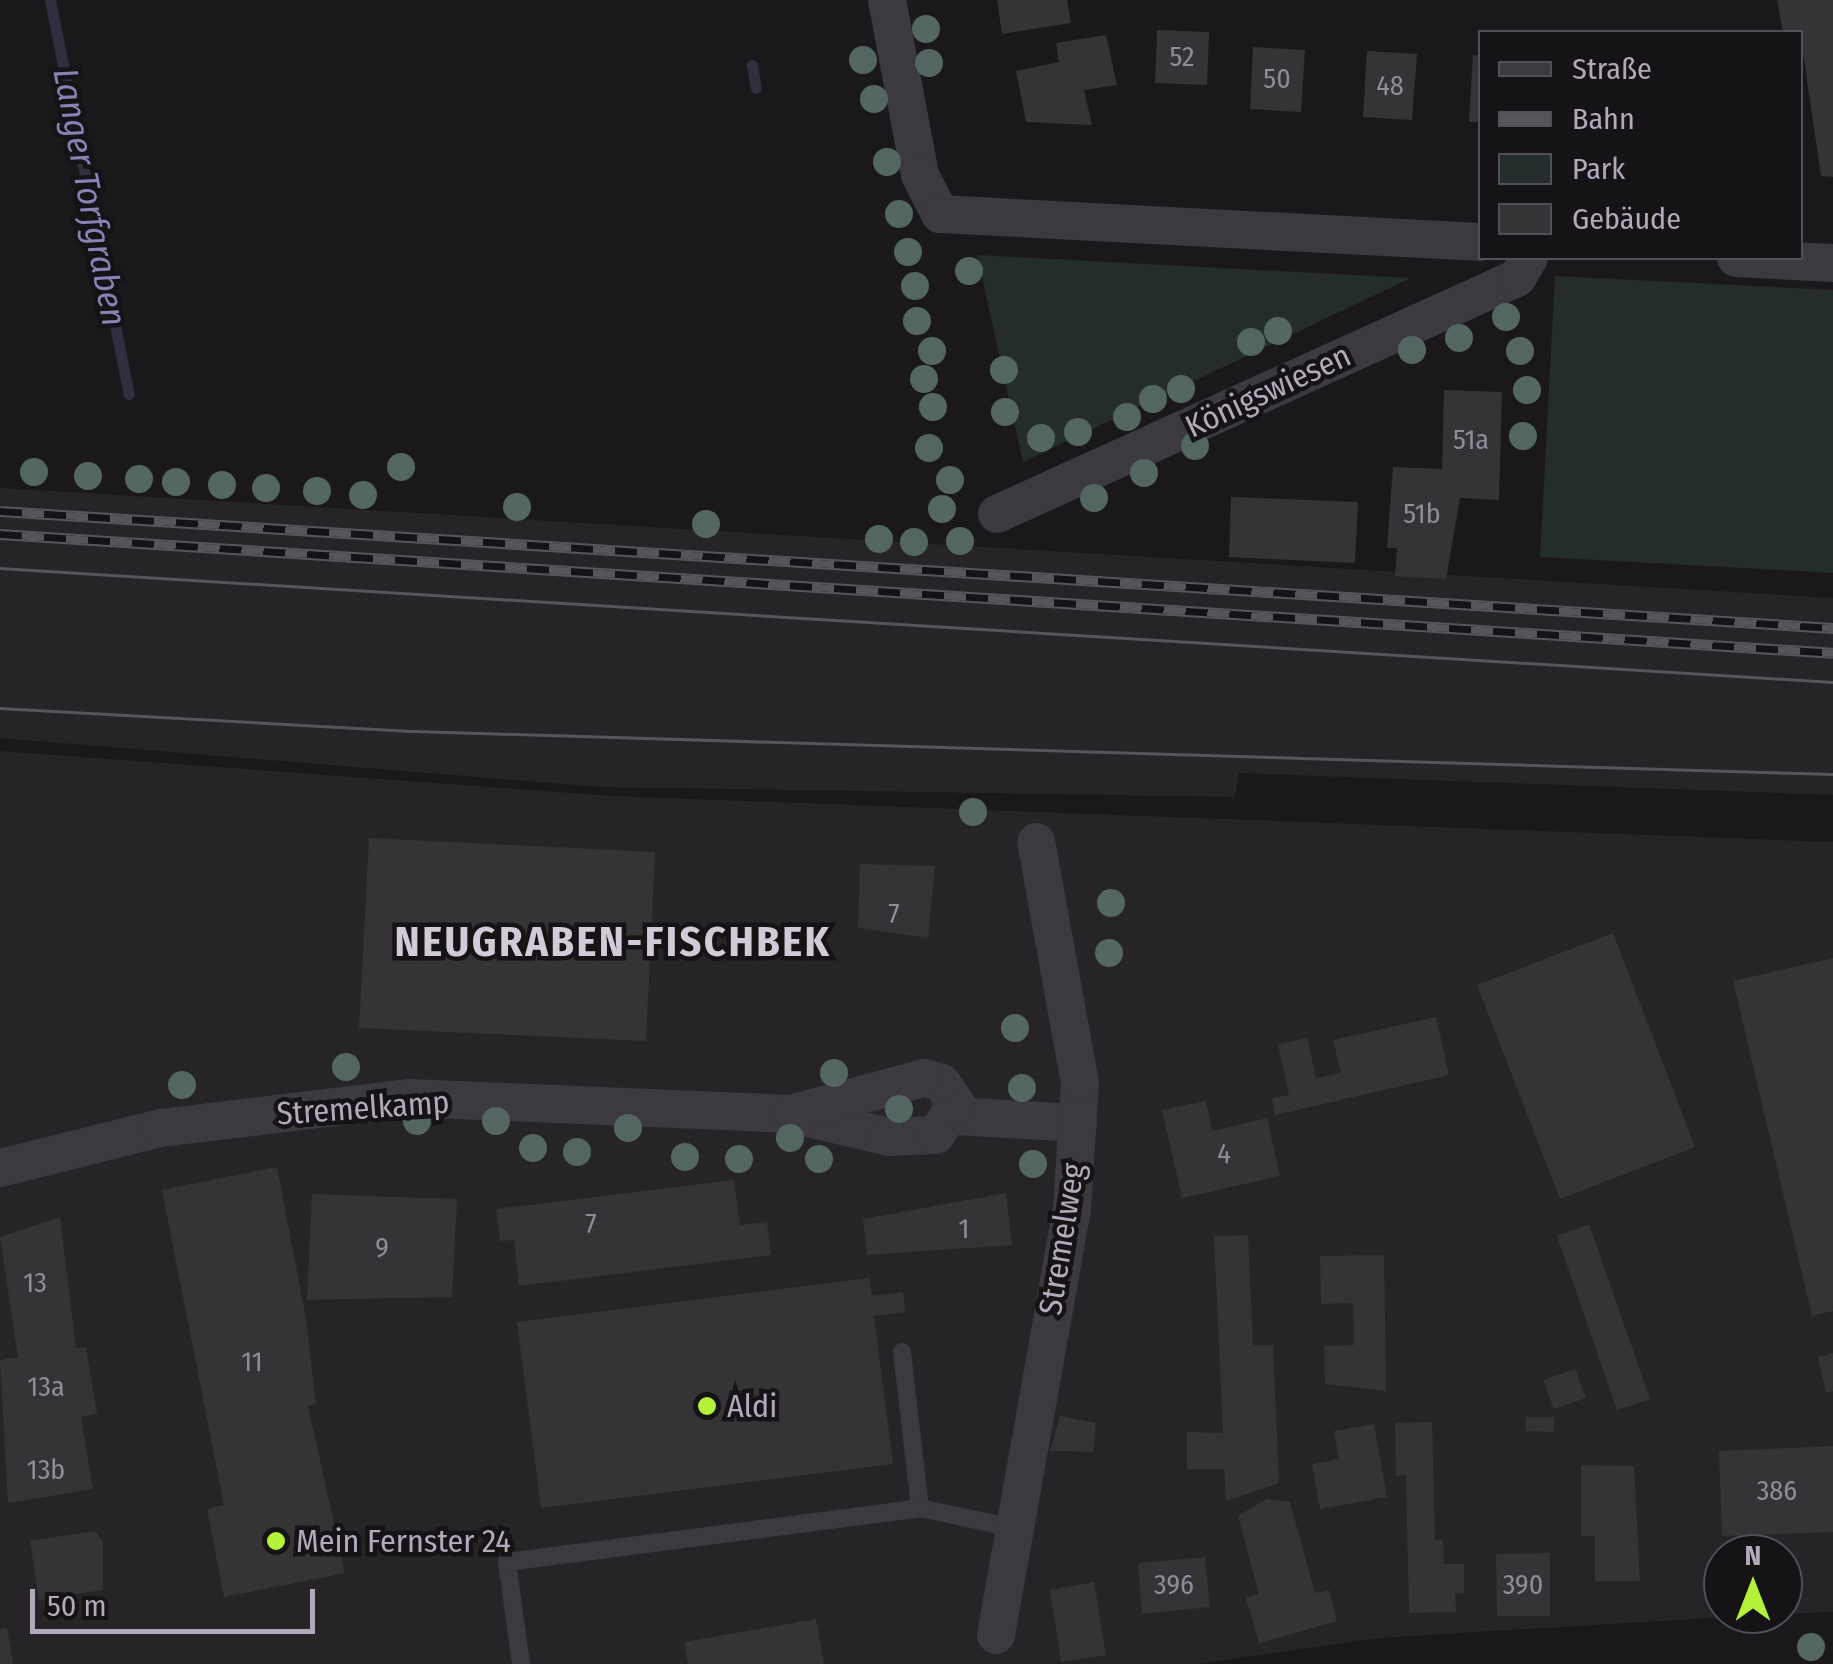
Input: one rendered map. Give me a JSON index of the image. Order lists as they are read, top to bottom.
{
  "streets": {
    "street": ["Königswiesen", "Stremelkamp", "Stremelweg"]
  },
  "crossings": [
    ["Stremelkamp", "Stremelweg"]
  ],
  "districts": ["NEUGRABEN-FISCHBEK"],
  "water": ["Langer Torfgraben"],
  "places": ["Aldi", "Mein Fernster 24"],
  "house_numbers": [
    "52",
    "50",
    "48",
    "51a",
    "51b",
    "7",
    "4",
    "7",
    "1",
    "9",
    "13",
    "11",
    "13a",
    "13b",
    "386",
    "396",
    "390"
  ],
  "legend": [
    "Straße",
    "Bahn",
    "Park",
    "Gebäude"
  ],
  "scale_bar": "50 m",
  "north": "top"
}
